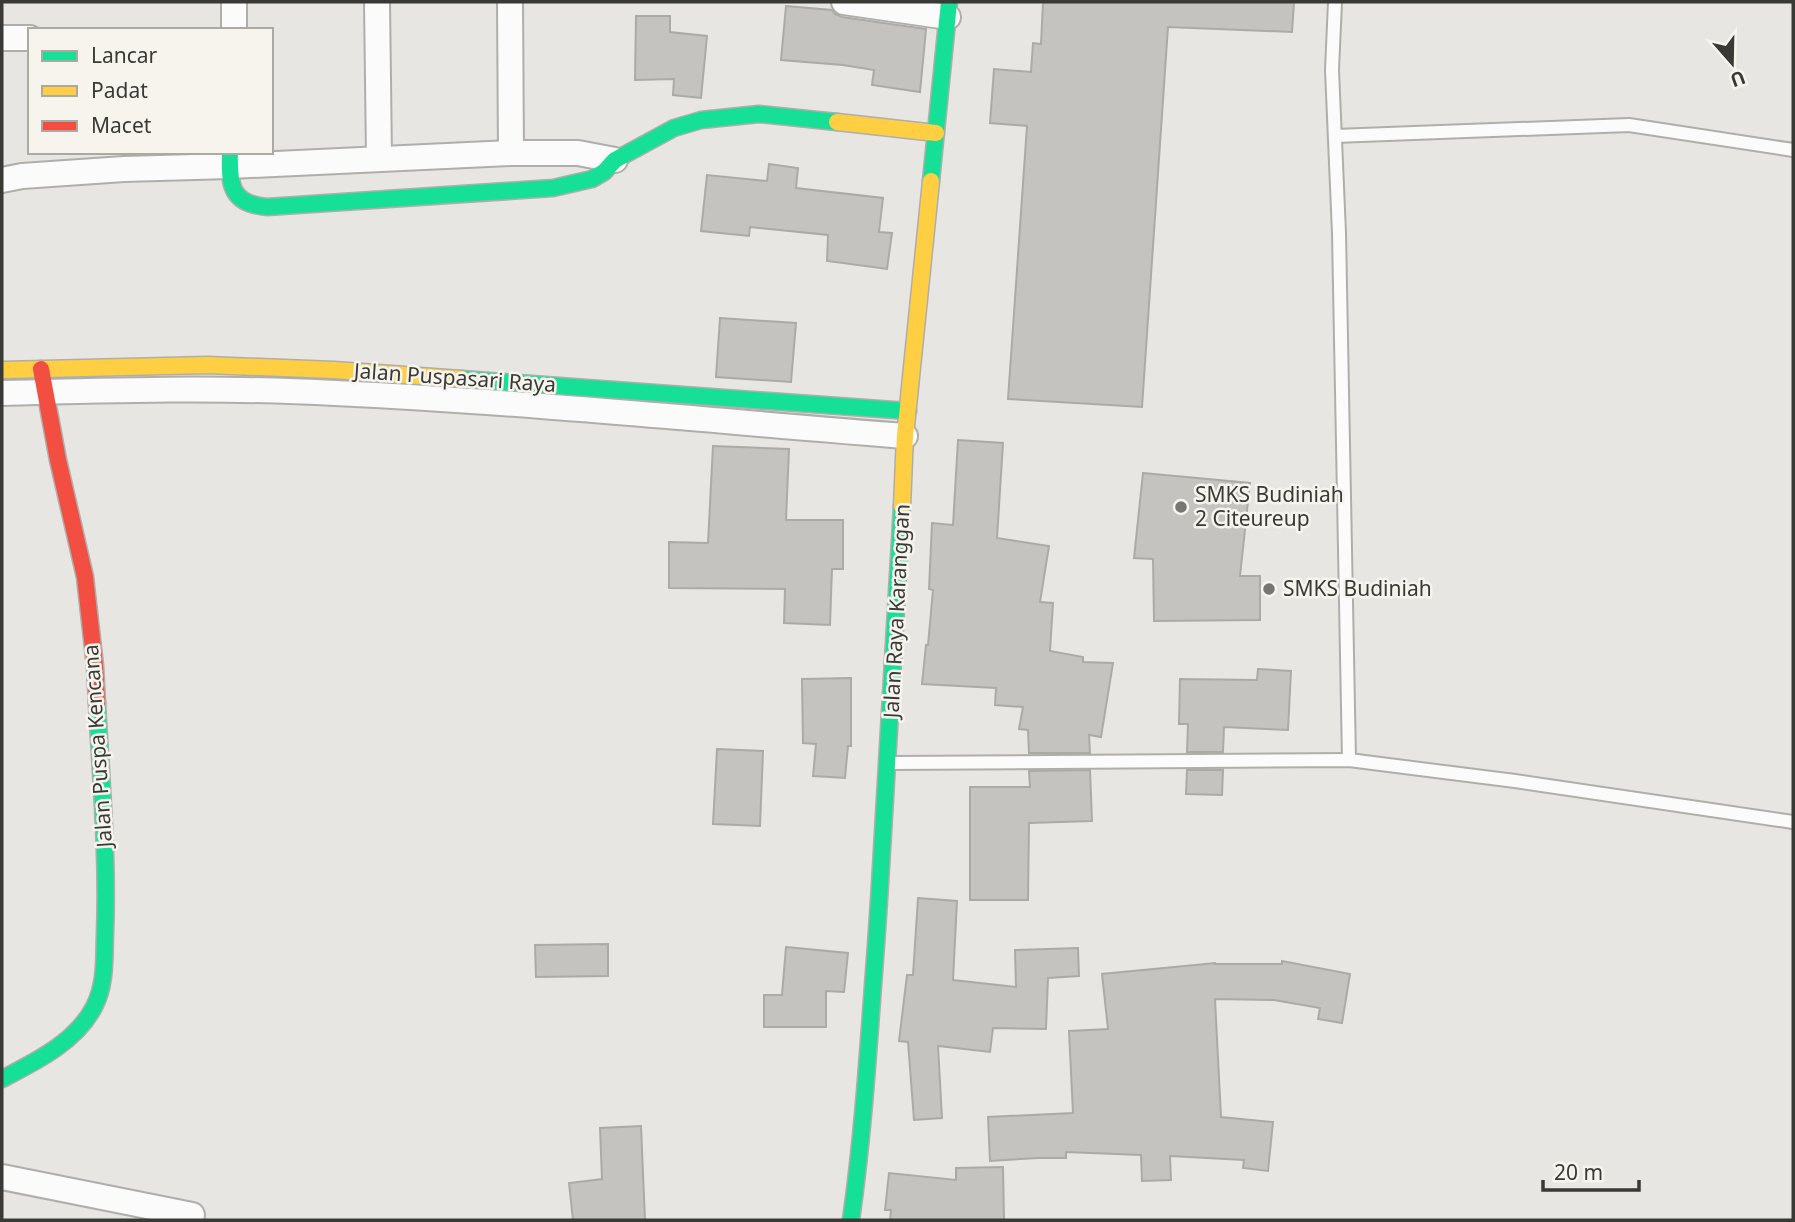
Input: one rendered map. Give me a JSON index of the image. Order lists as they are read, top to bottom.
{
  "streets": {
    "street": ["Jalan Puspasari Raya", "Jalan Raya Karanggan", "Jalan Puspa Kencana"]
  },
  "crossings": [
    ["Jalan Puspasari Raya", "Jalan Raya Karanggan"],
    ["Jalan Puspasari Raya", "Jalan Puspa Kencana"]
  ],
  "places": ["SMKS Budiniah 2 Citeureup", "SMKS Budiniah"],
  "legend": ["Lancar", "Padat", "Macet"],
  "scale_bar": "20 m",
  "north": "bottom"
}
